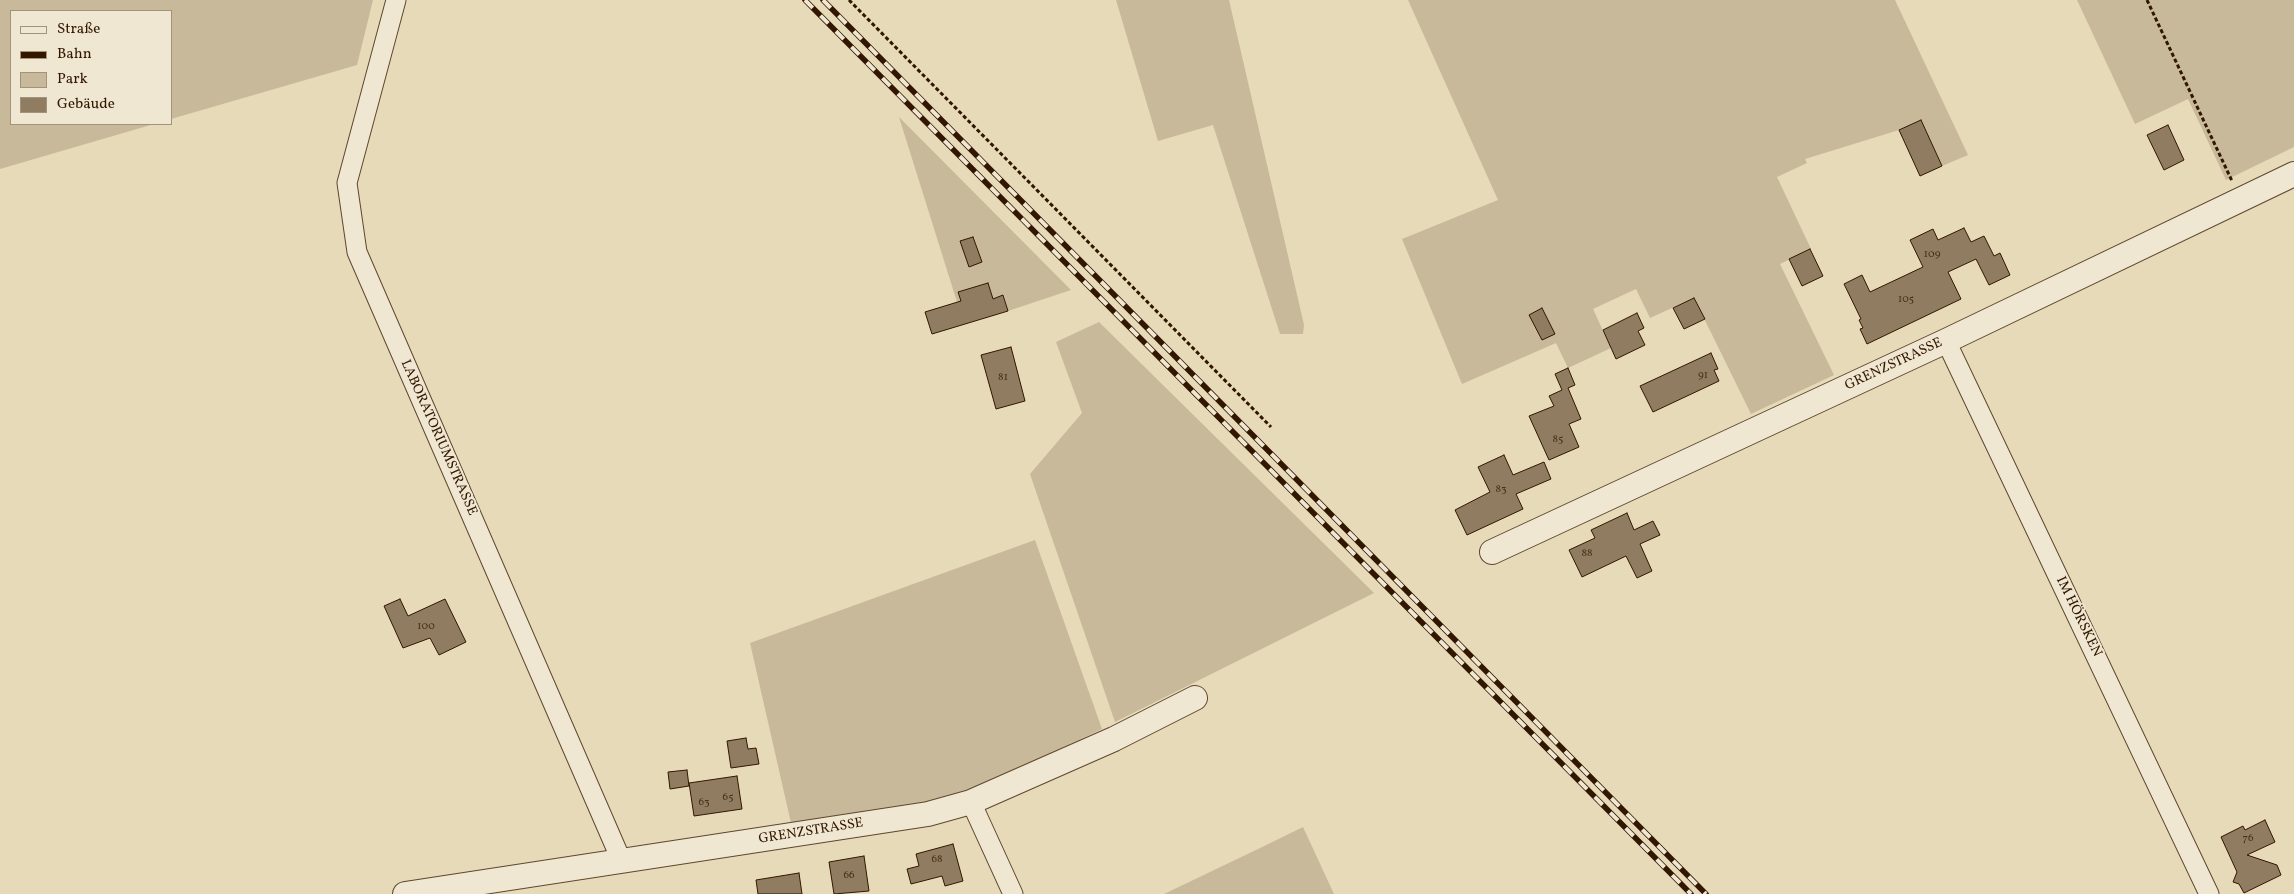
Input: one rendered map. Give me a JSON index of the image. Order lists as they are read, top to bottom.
{
  "streets": {
    "street": ["GRENZSTRASSE", "LABORATORIUMSTRASSE", "IM HÖRSKEN"]
  },
  "crossings": [
    ["GRENZSTRASSE", "LABORATORIUMSTRASSE"],
    ["GRENZSTRASSE", "IM HÖRSKEN"]
  ],
  "house_numbers": [
    "109",
    "105",
    "91",
    "81",
    "85",
    "83",
    "88",
    "100",
    "65",
    "63",
    "76",
    "68",
    "66"
  ],
  "legend": [
    "Straße",
    "Bahn",
    "Park",
    "Gebäude"
  ]
}
